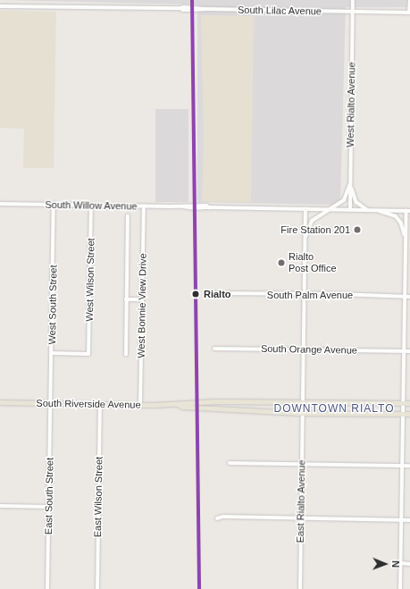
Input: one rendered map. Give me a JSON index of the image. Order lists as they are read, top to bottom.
{
  "streets": {
    "main road": ["South Riverside Avenue"],
    "street": [
      "South Lilac Avenue",
      "West Rialto Avenue",
      "South Willow Avenue",
      "West Wilson Street",
      "South Palm Avenue",
      "West South Street",
      "West Bonnie View Drive",
      "South Orange Avenue",
      "East South Street",
      "East Wilson Street",
      "East Rialto Avenue"
    ]
  },
  "crossings": [
    ["South Lilac Avenue", "West Rialto Avenue"],
    ["West Rialto Avenue", "South Willow Avenue"],
    ["South Willow Avenue", "West Wilson Street"],
    ["South Willow Avenue", "West South Street"],
    ["South Willow Avenue", "West Bonnie View Drive"],
    ["West Wilson Street", "West South Street"],
    ["West South Street", "South Riverside Avenue"],
    ["West South Street", "East South Street"],
    ["West Bonnie View Drive", "South Riverside Avenue"],
    ["South Riverside Avenue", "East South Street"],
    ["South Riverside Avenue", "East Wilson Street"],
    ["South Riverside Avenue", "East Rialto Avenue"]
  ],
  "districts": ["DOWNTOWN RIALTO"],
  "places": ["Fire Station 201", "Rialto Post Office", "Rialto"],
  "north": "right"
}
